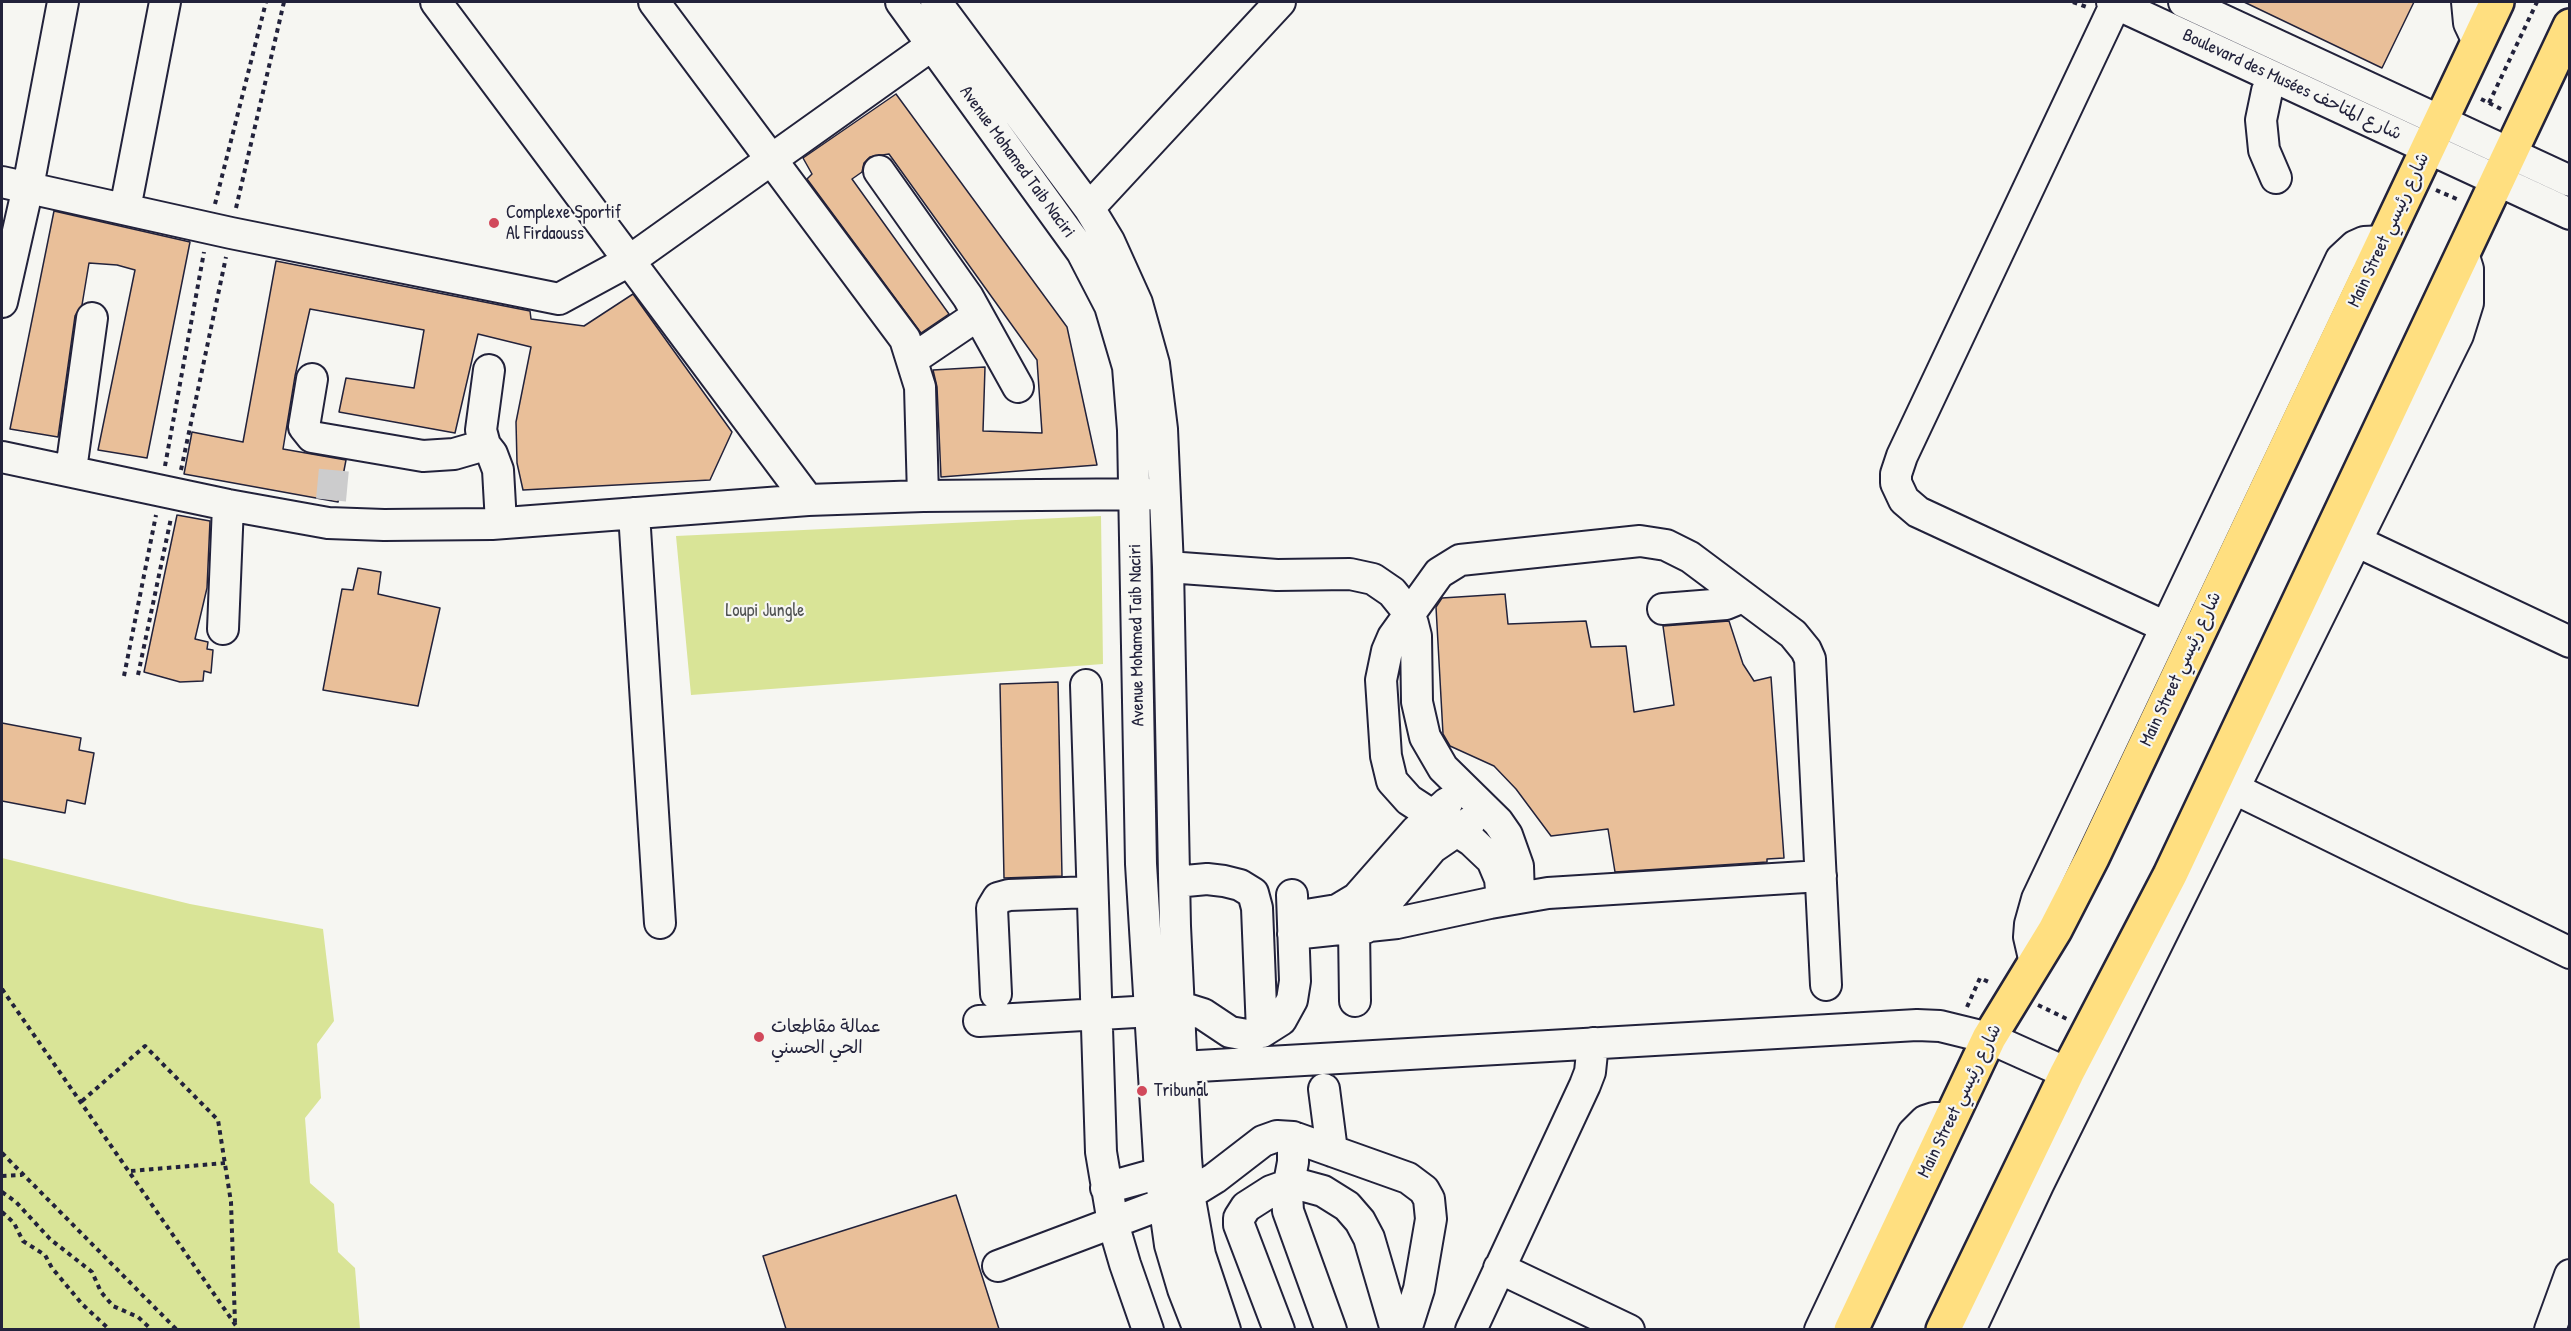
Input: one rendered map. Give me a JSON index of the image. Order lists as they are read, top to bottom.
{
  "streets": {
    "main road": ["Main Street شارع رئيسي"],
    "street": ["Boulevard des Musées شارع المتاحف", "Avenue Mohamed Taib Naciri"]
  },
  "crossings": [
    ["Boulevard des Musées شارع المتاحف", "Main Street شارع رئيسي"]
  ],
  "parks": ["Loupi Jungle"],
  "places": ["Complexe Sportif Al Firdaouss", "عمالة مقاطعات الحي الحسني", "Tribunal"]
}
